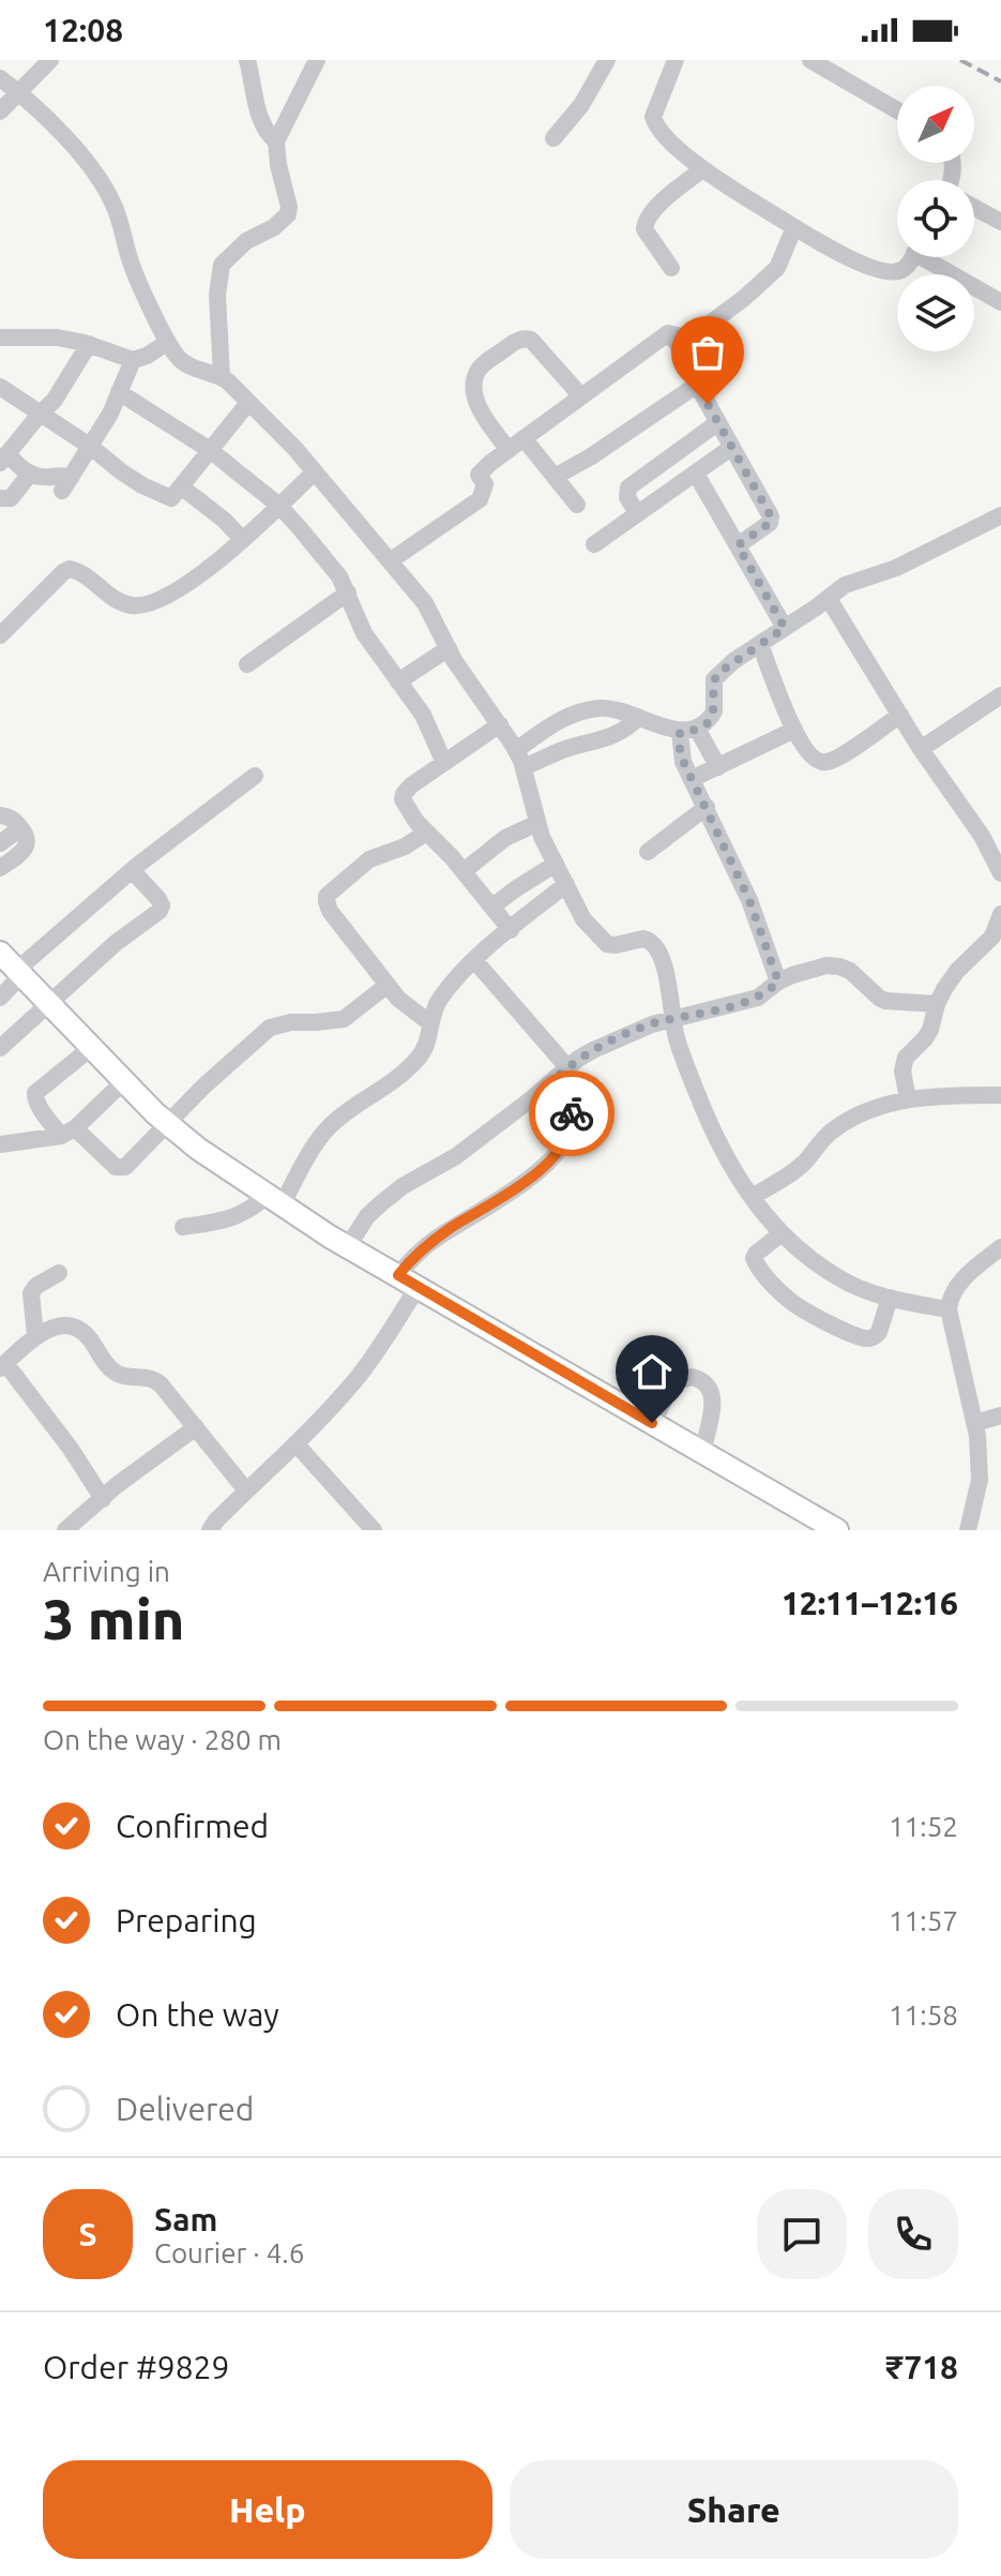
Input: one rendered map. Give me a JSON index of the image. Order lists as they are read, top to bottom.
{
  "north": "top right",
  "page": {
    "status": "12:08",
    "heading": ["3 min", "Arriving in", "12:11–12:16"],
    "panel": [
      "Sam",
      "Courier · 4.6",
      "Order #9829",
      "₹718"
    ],
    "bar": "On the way · 280 m",
    "list": [
      ["Confirmed", "11:52"],
      ["Preparing", "11:57"],
      ["On the way", "11:58"],
      "Delivered"
    ],
    "round": "S",
    "buttons": ["Help", "Share"]
  }
}
